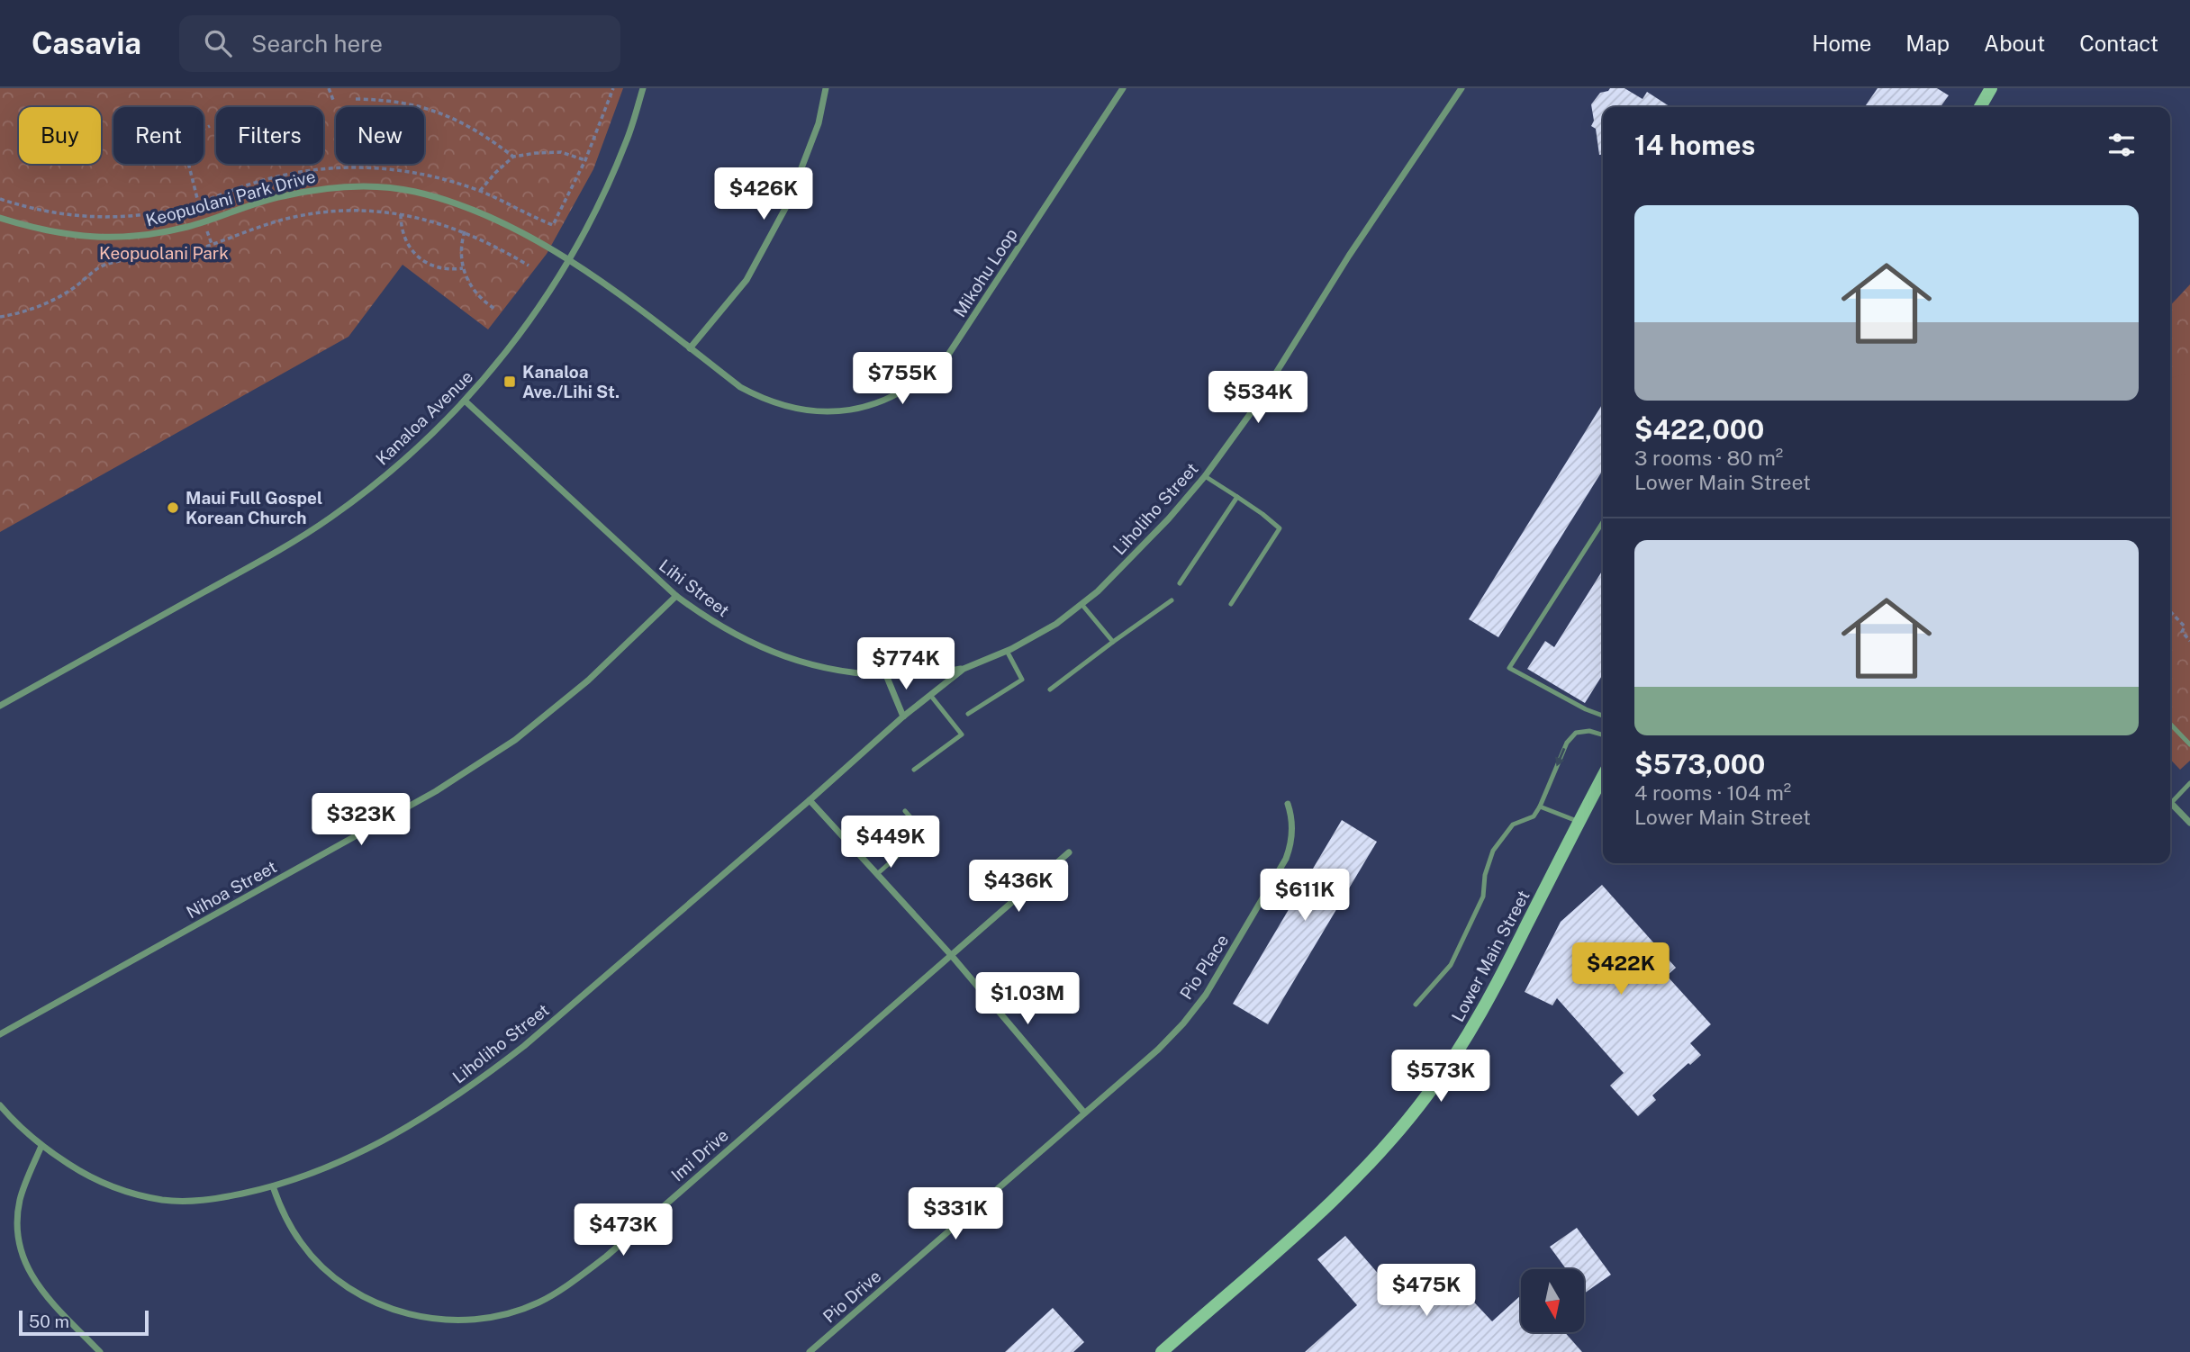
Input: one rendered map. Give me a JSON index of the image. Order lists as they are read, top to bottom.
{
  "streets": {
    "street": [
      "Keopuolani Park Drive",
      "Mikohu Loop",
      "Kanaloa Avenue",
      "Liholiho Street",
      "Lihi Street",
      "Nihoa Street",
      "Lower Main Street",
      "Pio Place",
      "Imi Drive",
      "Pio Drive"
    ]
  },
  "crossings": [
    ["Keopuolani Park Drive", "Mikohu Loop"],
    ["Keopuolani Park Drive", "Kanaloa Avenue"],
    ["Mikohu Loop", "Kanaloa Avenue"],
    ["Kanaloa Avenue", "Lihi Street"],
    ["Liholiho Street", "Lihi Street"],
    ["Liholiho Street", "Imi Drive"],
    ["Lihi Street", "Nihoa Street"],
    ["Pio Place", "Pio Drive"]
  ],
  "parks": ["Keopuolani Park"],
  "places": {
    "transit": ["Kanaloa Ave./Lihi St."],
    "other": ["Maui Full Gospel Korean Church"]
  },
  "scale_bar": "50 m",
  "north": "bottom",
  "page": {
    "header": "Casavia",
    "search": "Search here",
    "nav": [
      "Home",
      "Map",
      "About",
      "Contact"
    ],
    "chip": [
      "Buy",
      "Rent",
      "Filters",
      "New"
    ],
    "heading": "14 homes",
    "price": [
      "$426K",
      "$755K",
      "$534K",
      "$774K",
      "$323K",
      "$449K",
      "$436K",
      "$611K",
      "$422K",
      "$1.03M",
      "$573K",
      "$331K",
      "$473K",
      "$475K"
    ],
    "list": [
      {
        "name": "$422,000",
        "note": "3 rooms · 80 m² · Lower Main Street"
      },
      {
        "name": "$573,000",
        "note": "4 rooms · 104 m² · Lower Main Street"
      }
    ],
    "scale": "50 m"
  }
}
